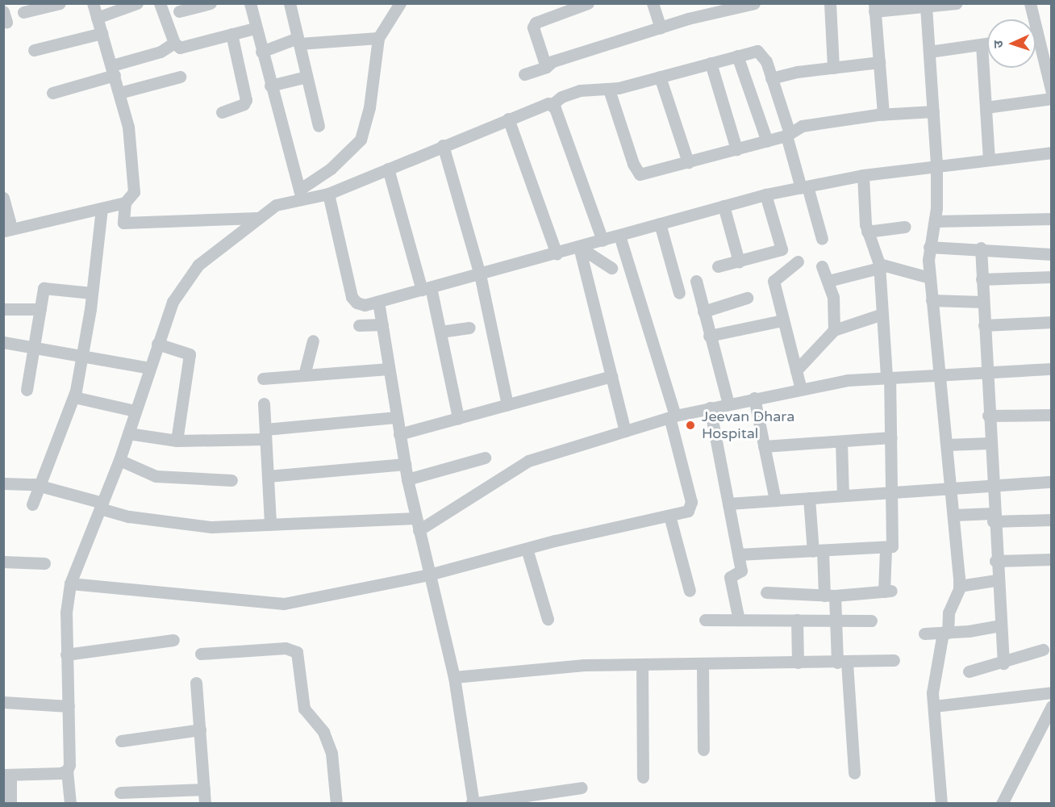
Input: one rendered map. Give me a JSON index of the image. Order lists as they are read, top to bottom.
{
  "places": ["Jeevan Dhara Hospital"],
  "north": "left"
}
